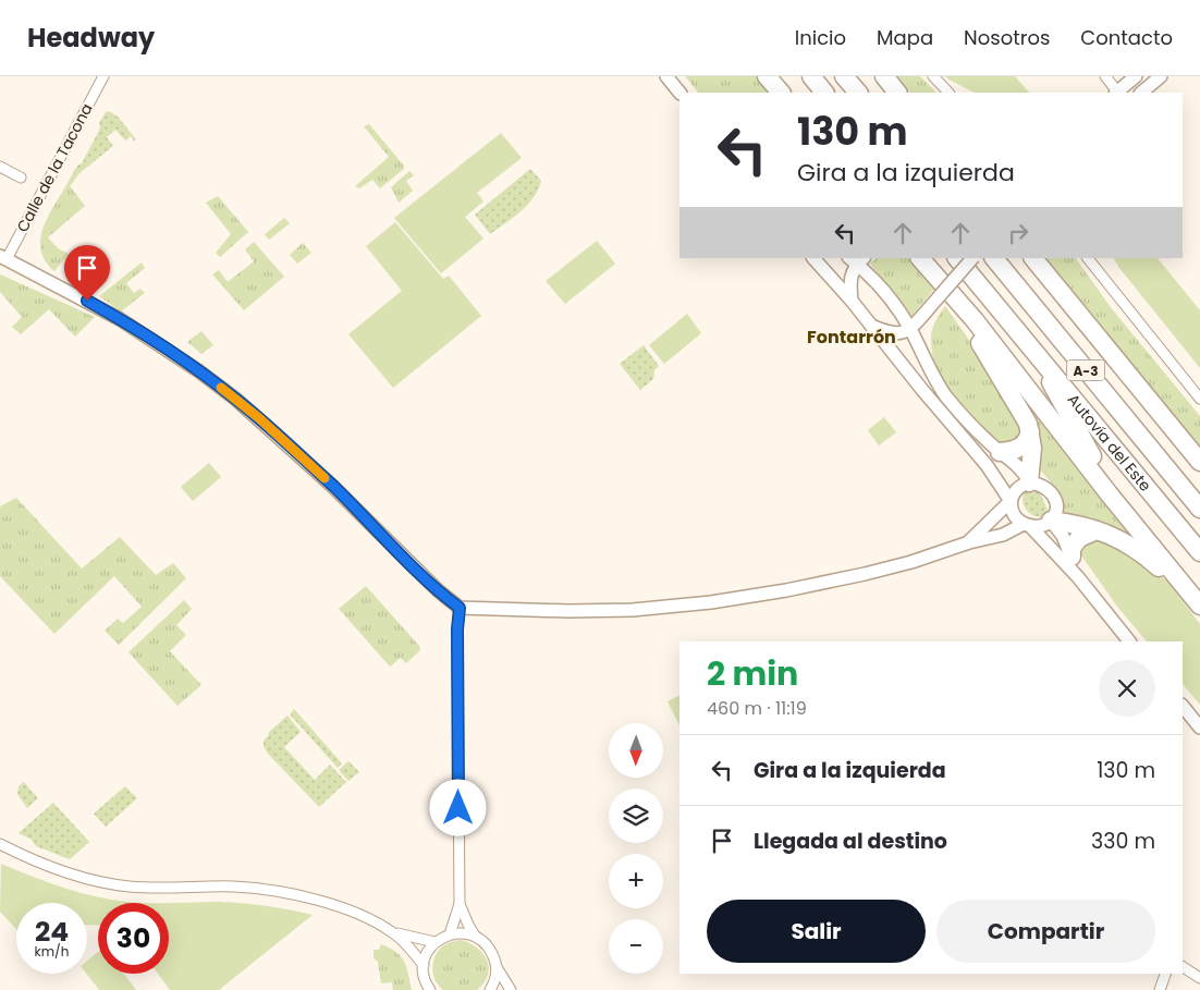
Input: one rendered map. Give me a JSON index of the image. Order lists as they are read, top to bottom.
{
  "streets": {
    "highway": ["A-3", "Autovía del Este"],
    "street": ["Calle de la Tacona"]
  },
  "districts": ["Fontarrón"],
  "north": "bottom",
  "page": {
    "header": "Headway",
    "nav": [
      "Inicio",
      "Mapa",
      "Nosotros",
      "Contacto"
    ],
    "turn": ["130 m", "Gira a la izquierda"],
    "heading": ["2 min", "460 m · 11:19"],
    "map_buttons": ["+", "−"],
    "list": [
      {
        "name": "Gira a la izquierda",
        "value": "130 m"
      },
      {
        "name": "Llegada al destino",
        "value": "330 m"
      }
    ],
    "buttons": ["Salir", "Compartir"],
    "speed": "24 km/h",
    "limit": "30"
  }
}
